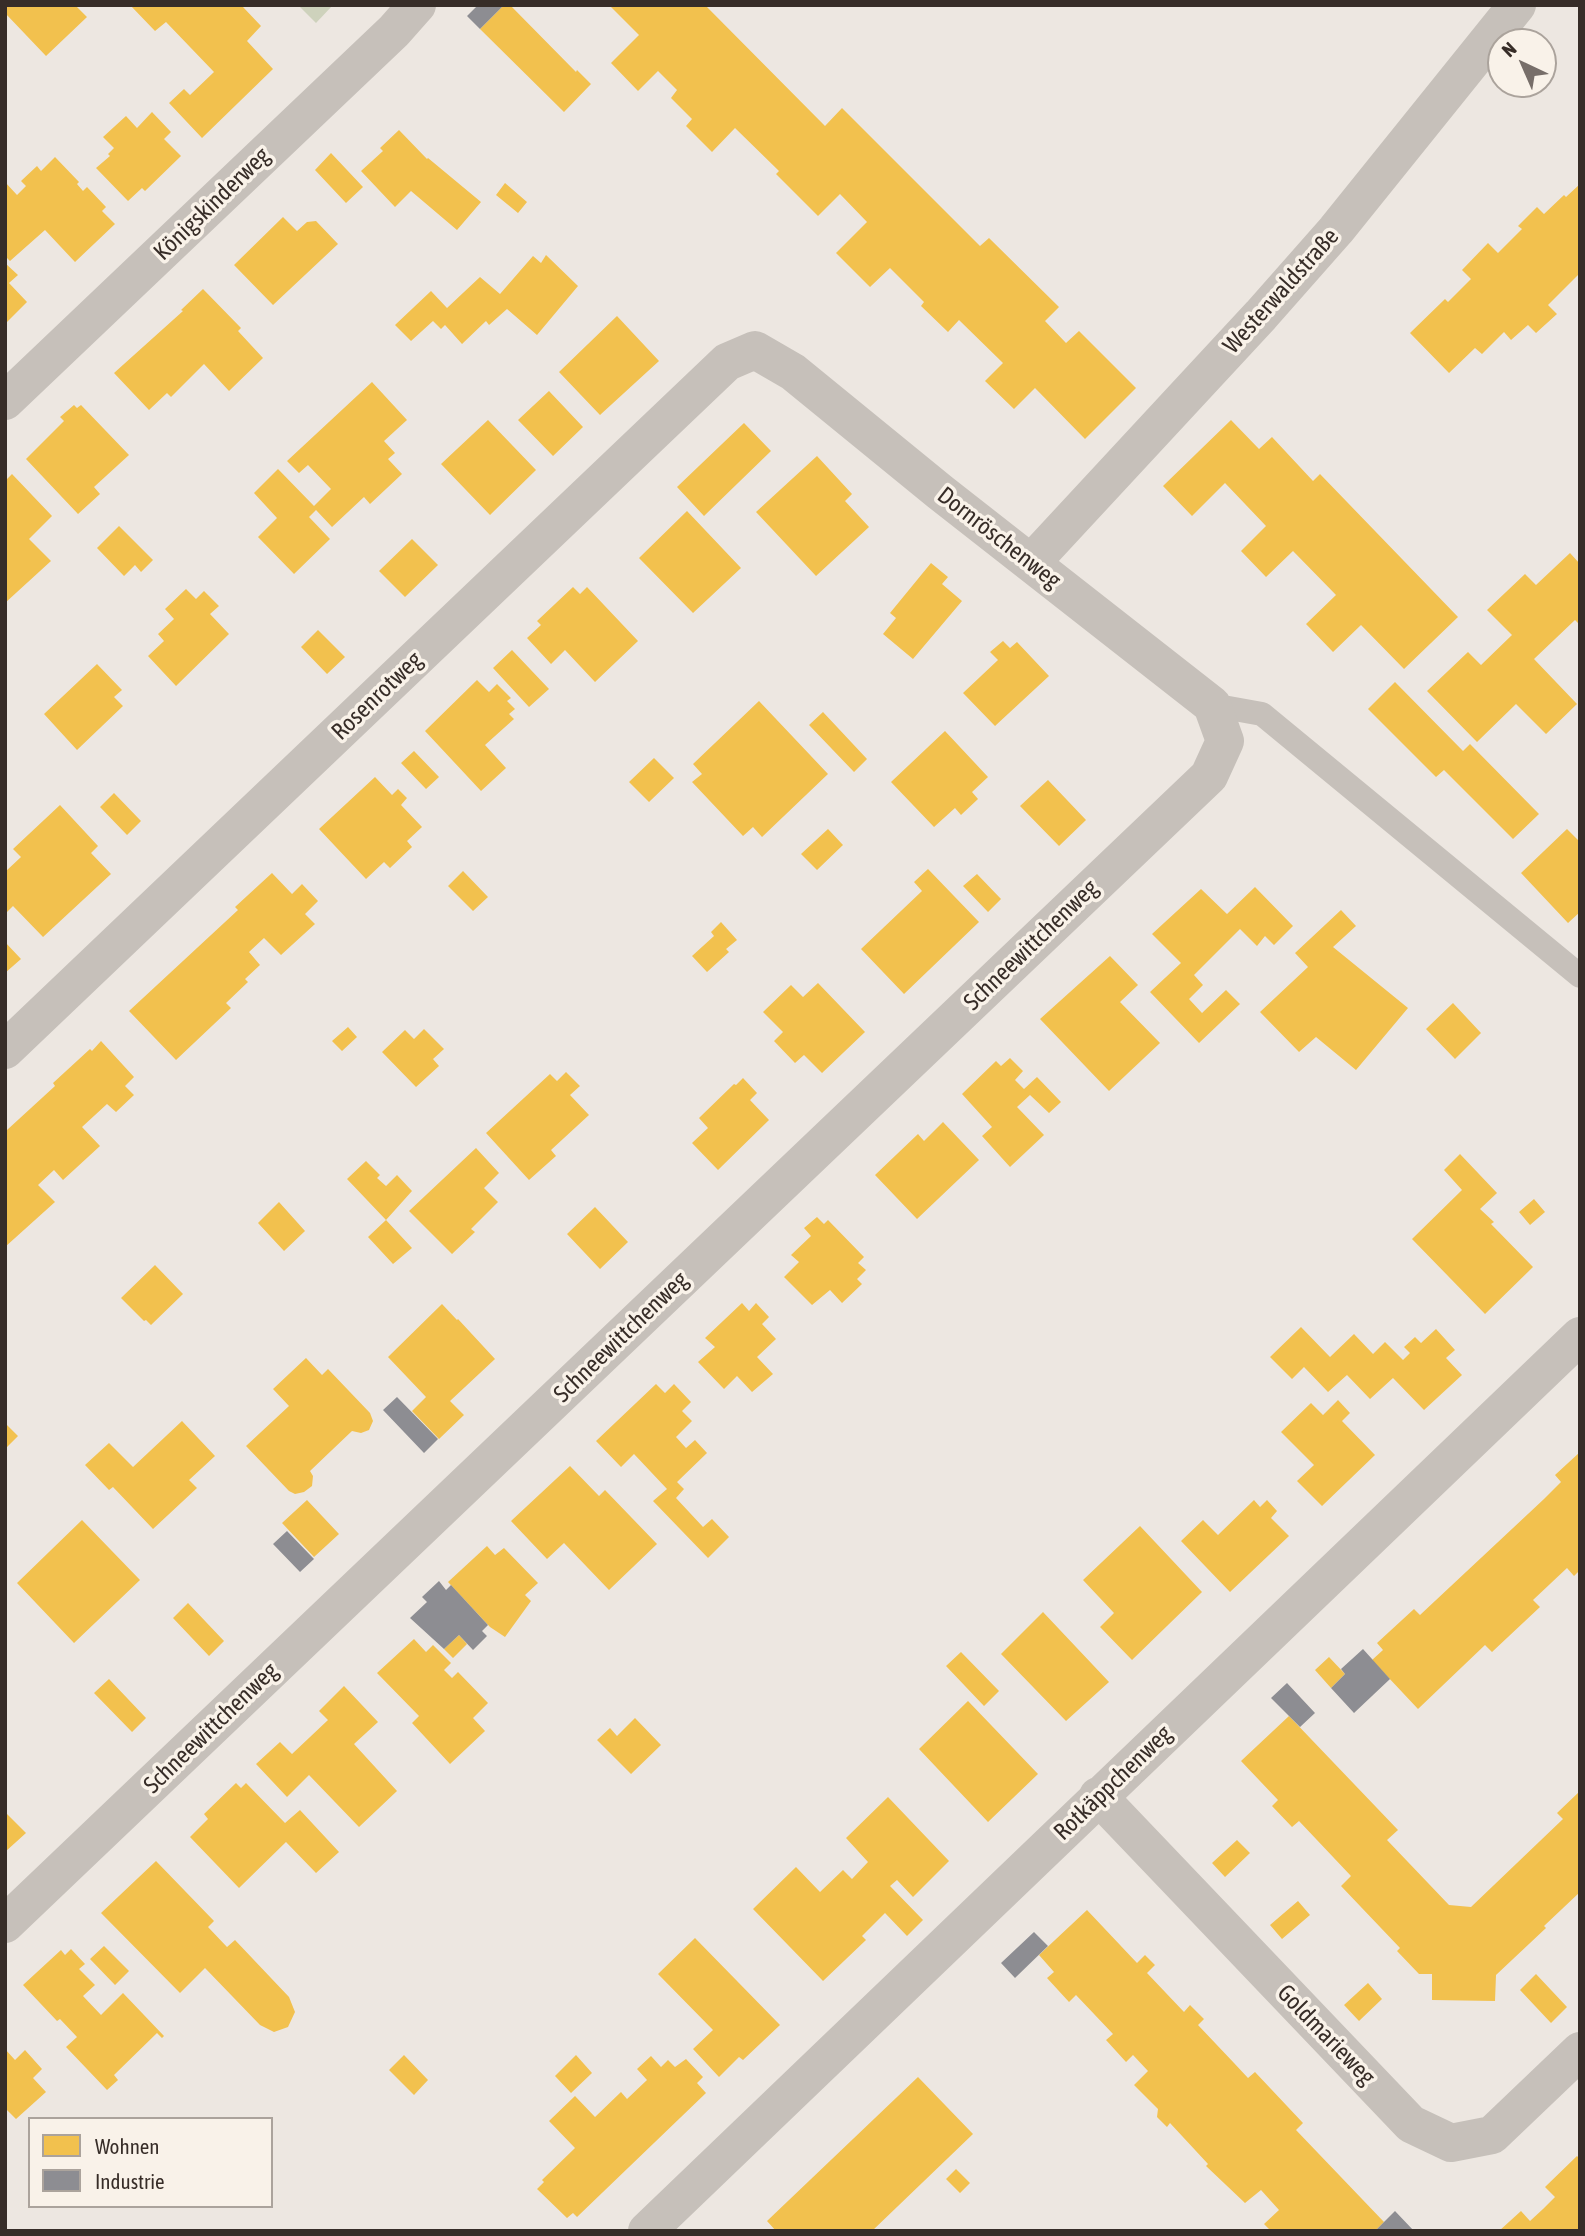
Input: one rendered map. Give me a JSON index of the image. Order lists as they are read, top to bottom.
{
  "streets": {
    "street": [
      "Königskinderweg",
      "Westerwaldstraße",
      "Dornröschenweg",
      "Rosenrotweg",
      "Schneewittchenweg",
      "Rotkäppchenweg",
      "Goldmarieweg"
    ]
  },
  "crossings": [
    ["Westerwaldstraße", "Dornröschenweg"],
    ["Dornröschenweg", "Rosenrotweg"],
    ["Dornröschenweg", "Schneewittchenweg"],
    ["Rotkäppchenweg", "Goldmarieweg"]
  ],
  "legend": ["Wohnen", "Industrie"],
  "north": "top left"
}
